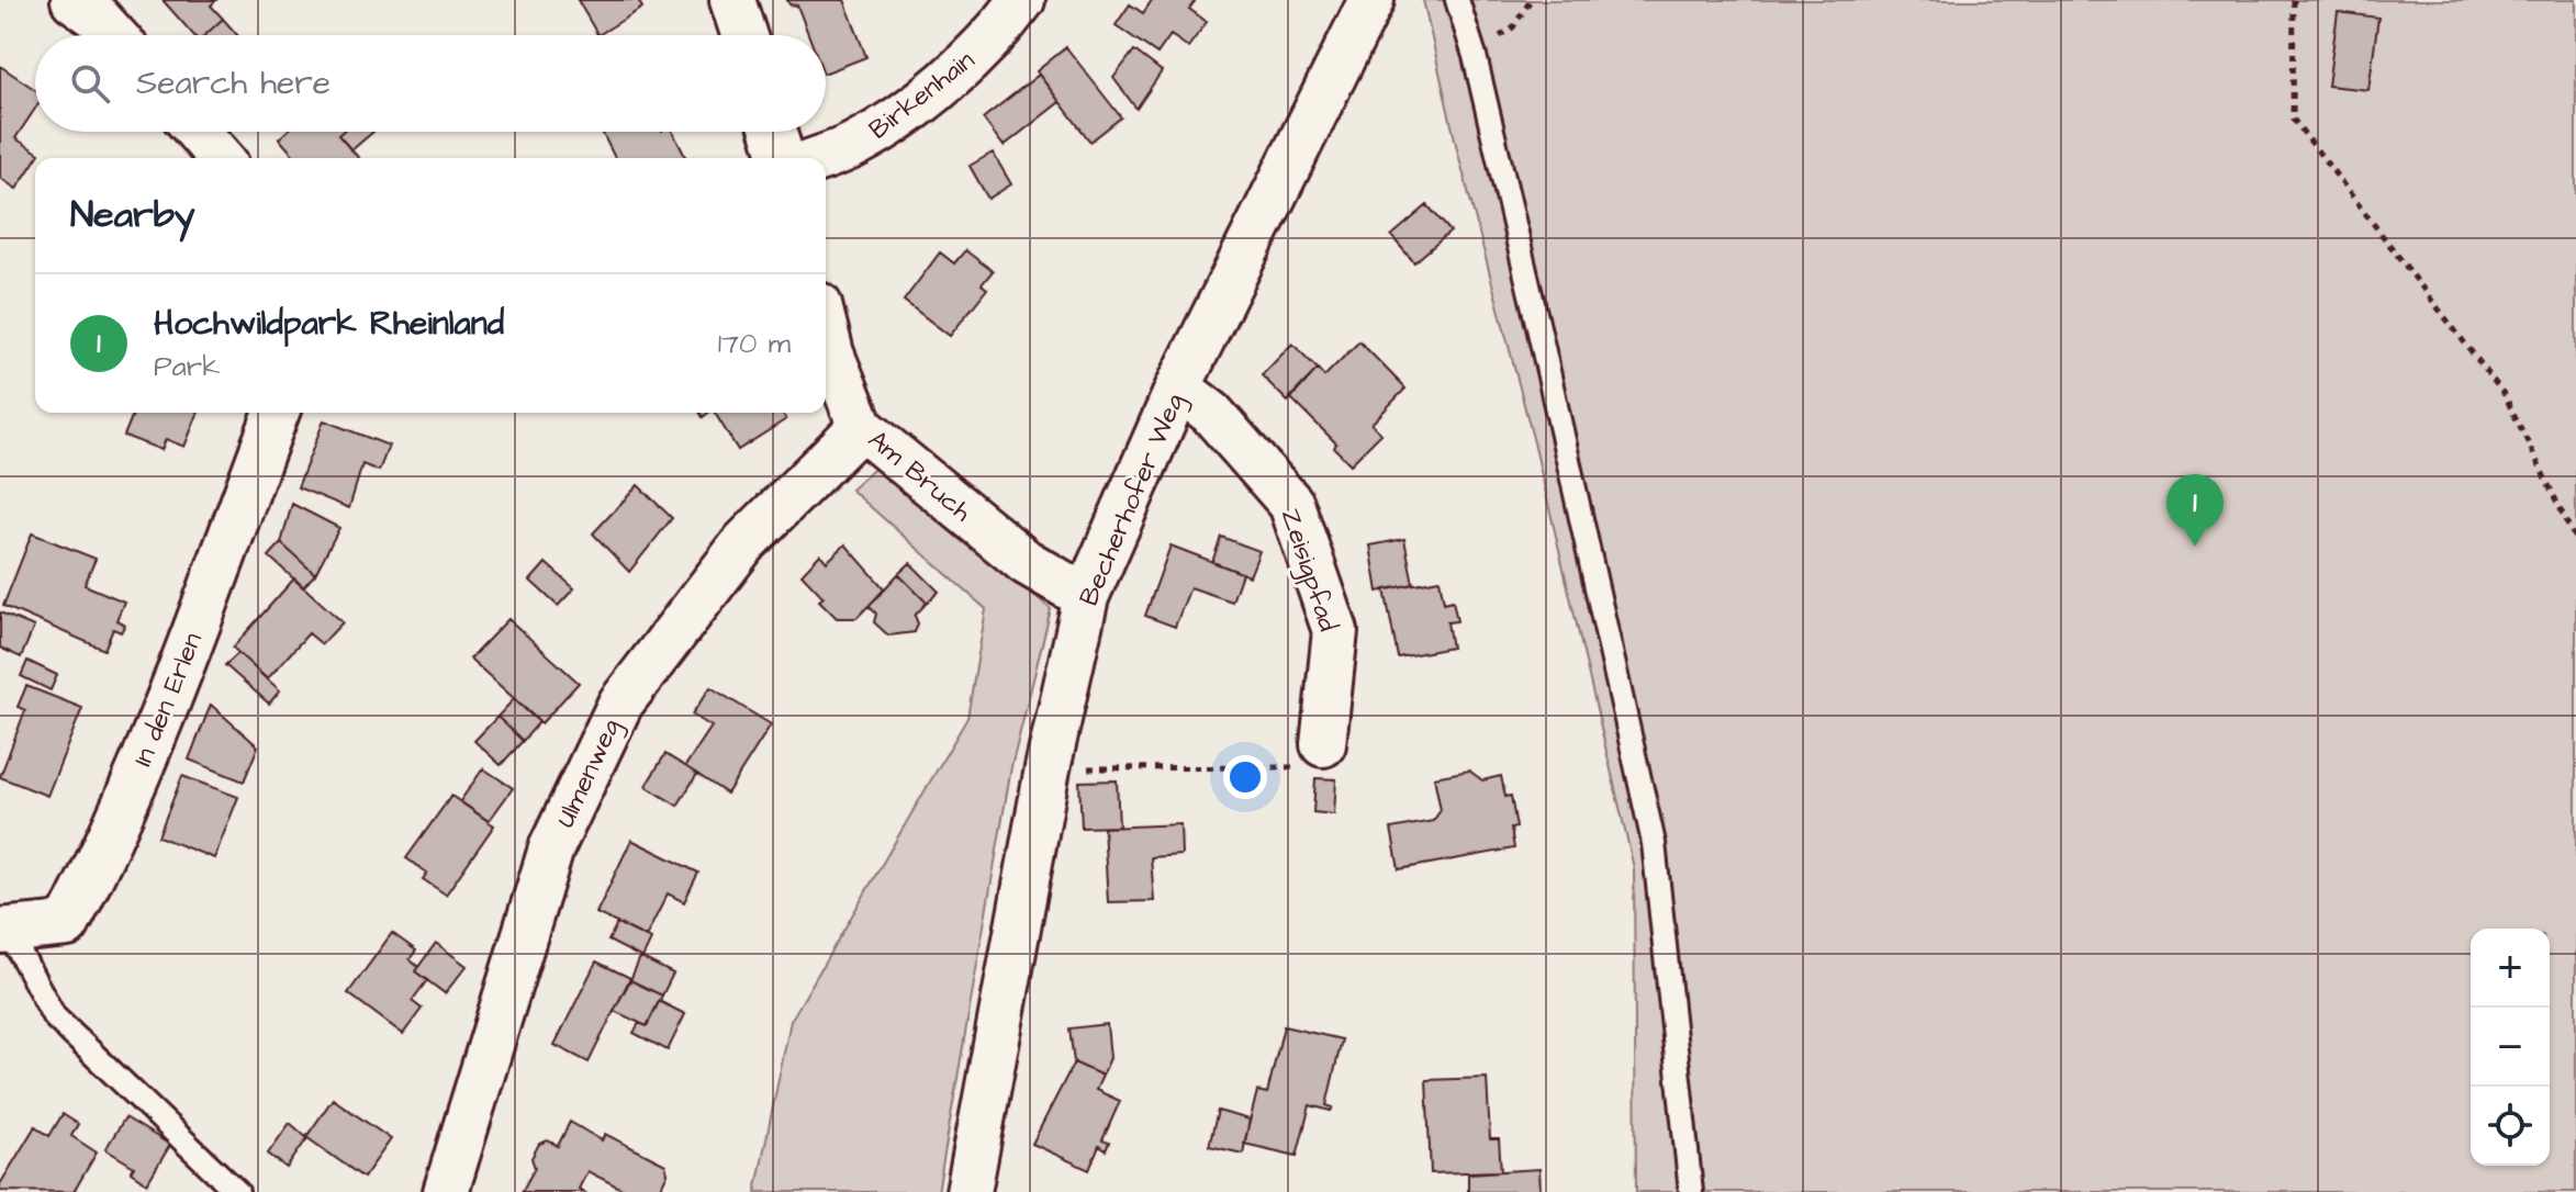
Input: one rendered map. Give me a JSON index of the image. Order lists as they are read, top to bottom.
{
  "streets": {
    "street": [
      "Birkenhain",
      "Am Bruch",
      "Becherhofer Weg",
      "Zeisigpfad",
      "In den Erlen",
      "Ulmenweg"
    ]
  },
  "crossings": [
    ["Am Bruch", "Becherhofer Weg"],
    ["Am Bruch", "Ulmenweg"],
    ["Becherhofer Weg", "Zeisigpfad"]
  ],
  "page": {
    "search": "Search here",
    "heading": "Nearby",
    "list": [
      {
        "mark": "1",
        "name": "Hochwildpark Rheinland",
        "note": "Park",
        "value": "170 m"
      }
    ],
    "pins": "1",
    "map_buttons": ["+", "−"]
  }
}
